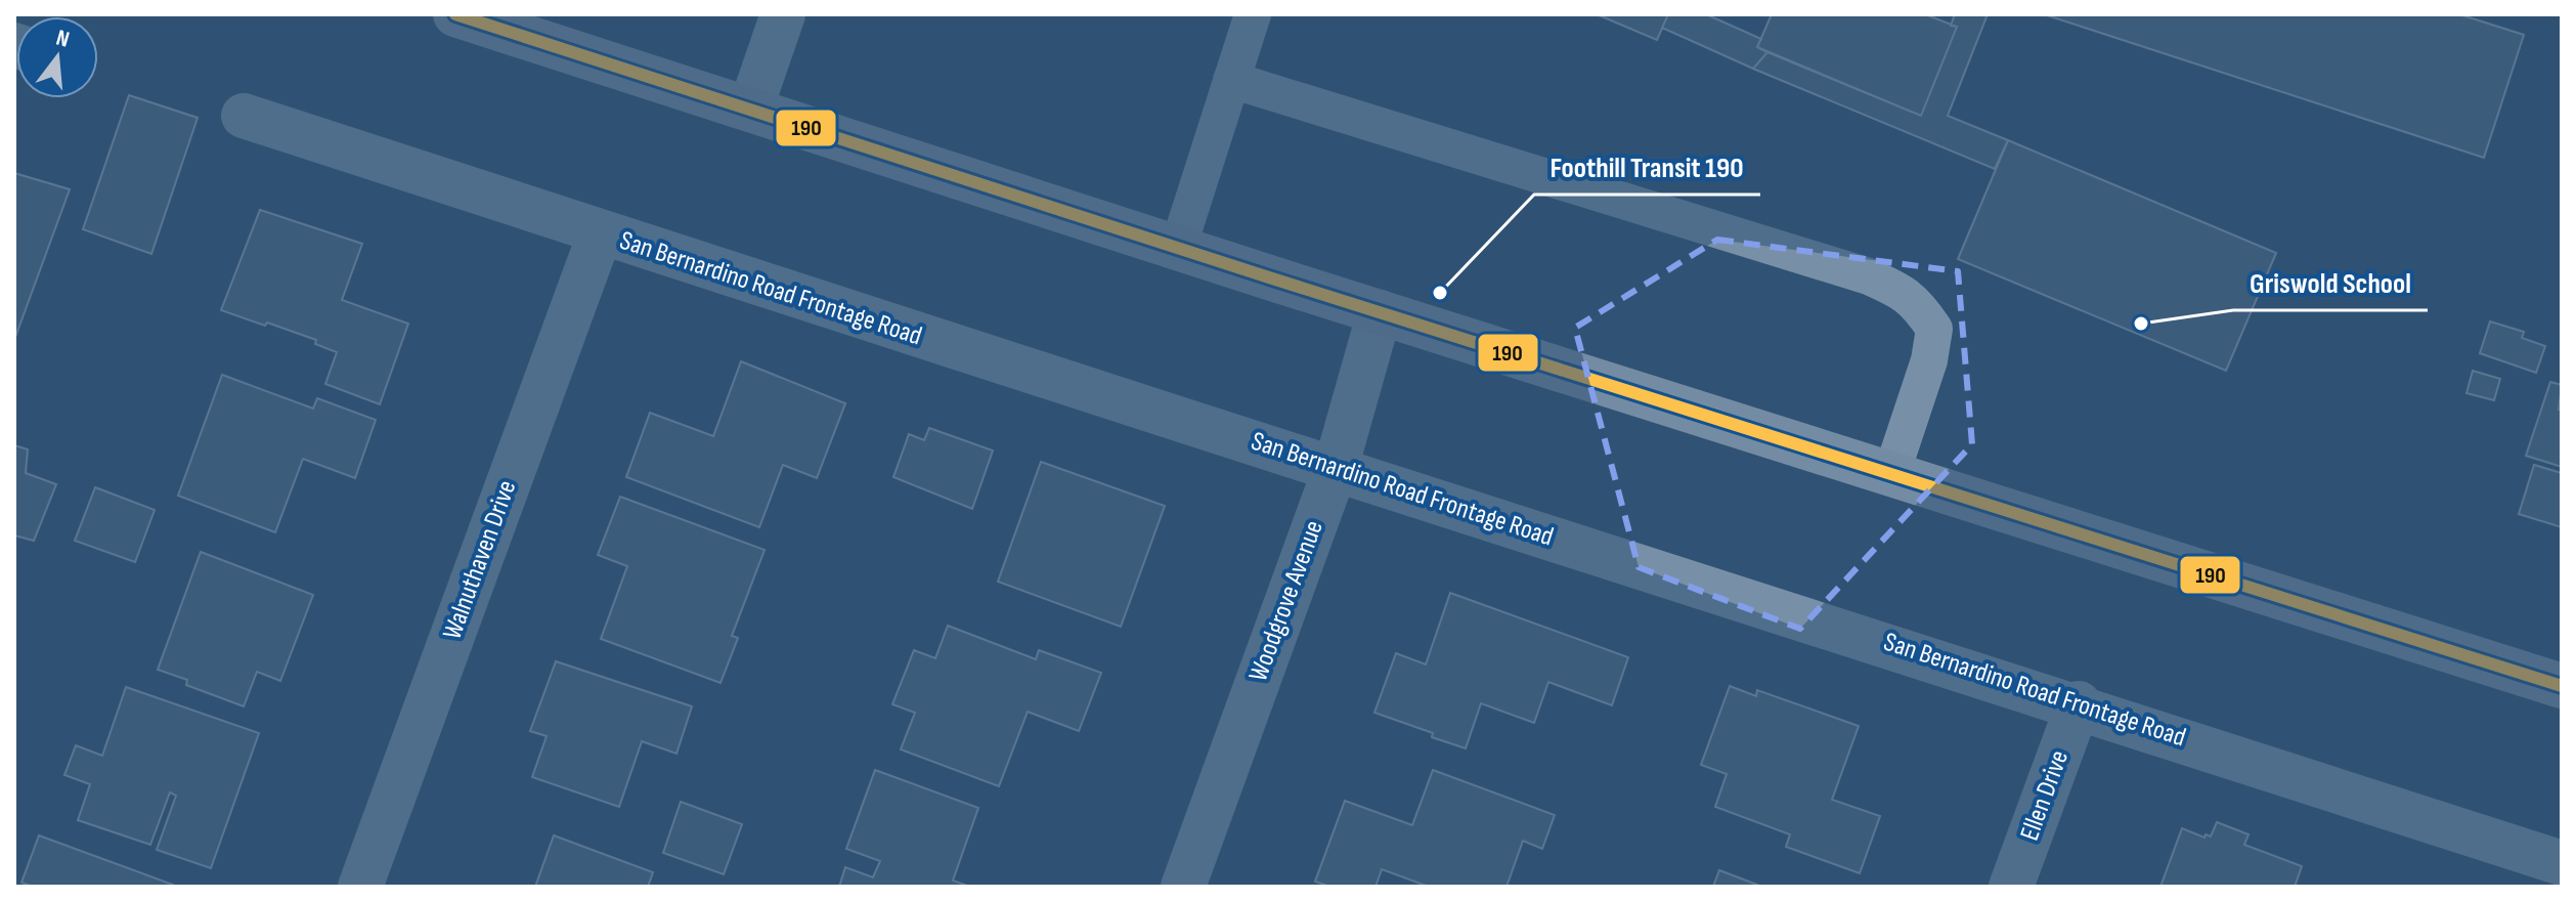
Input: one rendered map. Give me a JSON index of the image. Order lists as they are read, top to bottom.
{
  "streets": {
    "street": [
      "San Bernardino Road Frontage Road",
      "Walnuthaven Drive",
      "Woodgrove Avenue",
      "Ellen Drive"
    ]
  },
  "crossings": [
    ["San Bernardino Road Frontage Road", "Walnuthaven Drive"],
    ["San Bernardino Road Frontage Road", "Woodgrove Avenue"],
    ["San Bernardino Road Frontage Road", "Ellen Drive"]
  ],
  "places": ["Foothill Transit 190", "Griswold School"],
  "lines": ["transit line 190"],
  "north": "top"
}
